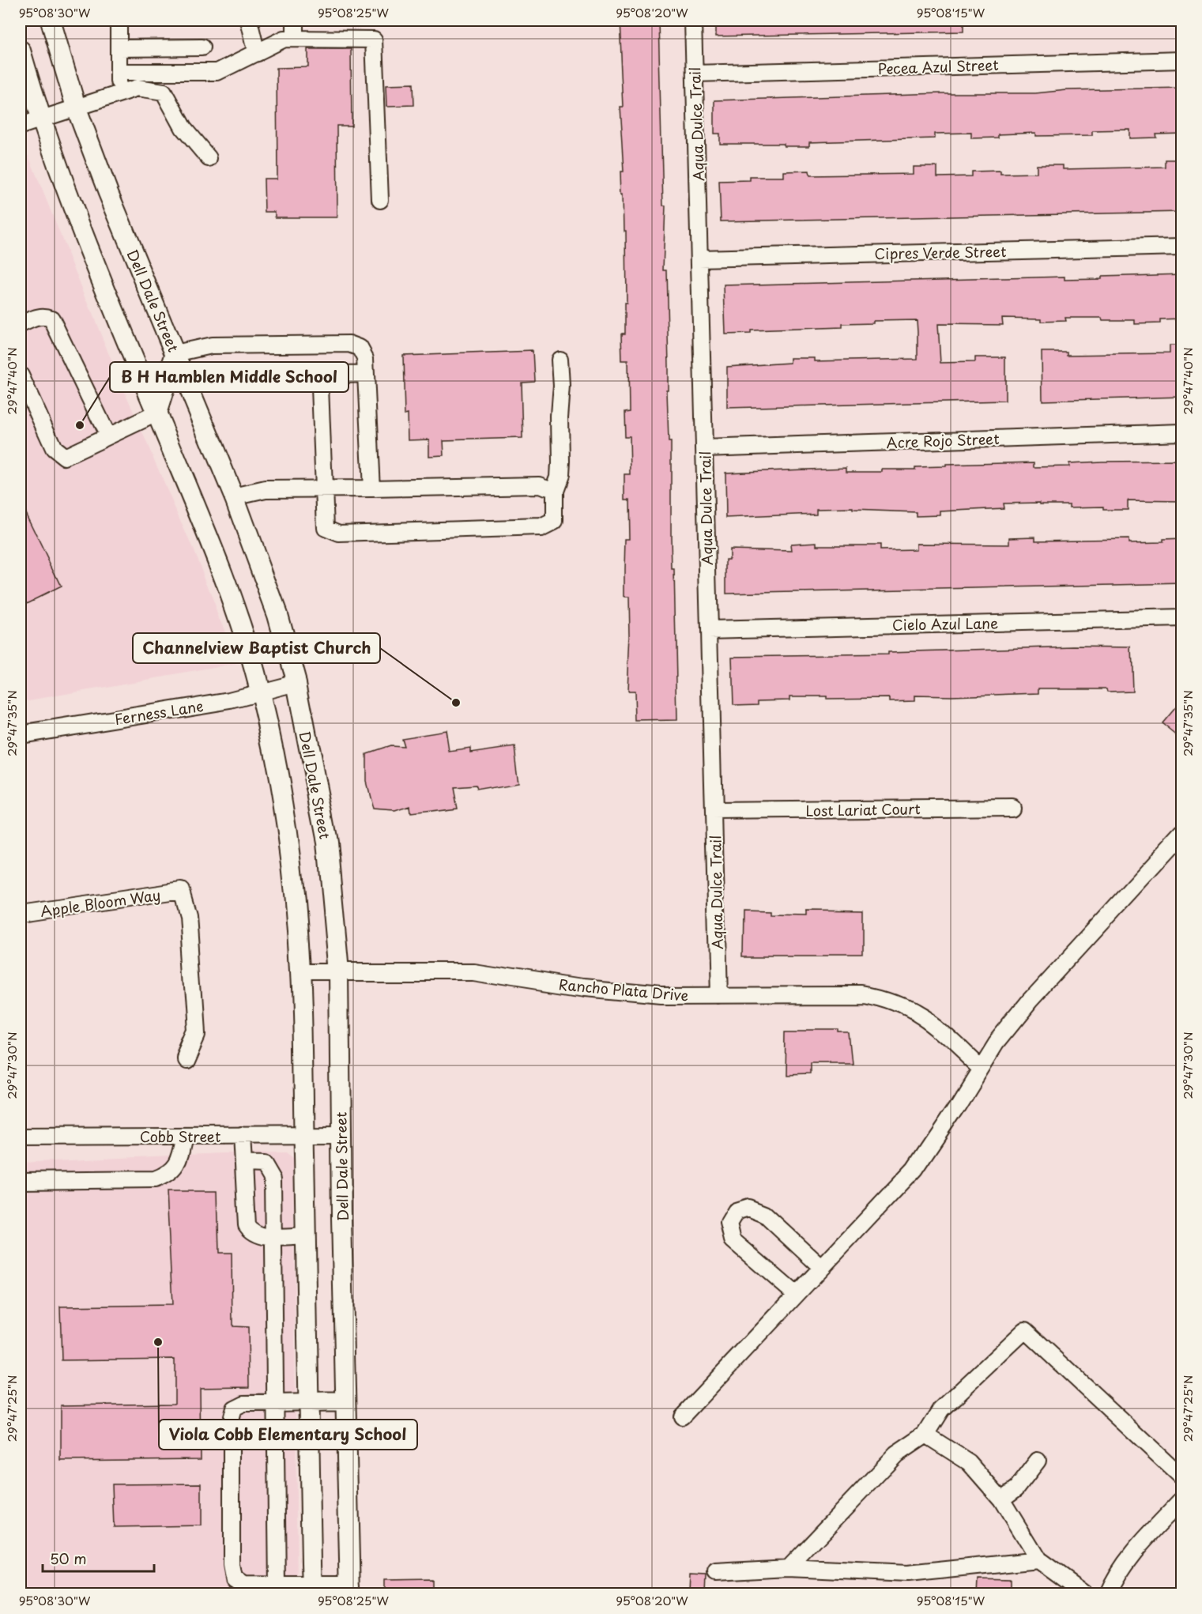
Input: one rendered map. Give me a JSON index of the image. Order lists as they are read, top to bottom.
{
  "streets": {
    "main road": ["Dell Dale Street"],
    "street": [
      "Pecea Azul Street",
      "Aqua Dulce Trail",
      "Cipres Verde Street",
      "Acre Rojo Street",
      "Cielo Azul Lane",
      "Ferness Lane",
      "Lost Lariat Court",
      "Apple Bloom Way",
      "Rancho Plata Drive",
      "Cobb Street"
    ]
  },
  "crossings": [
    ["Pecea Azul Street", "Aqua Dulce Trail"],
    ["Aqua Dulce Trail", "Cipres Verde Street"],
    ["Aqua Dulce Trail", "Acre Rojo Street"],
    ["Aqua Dulce Trail", "Cielo Azul Lane"],
    ["Aqua Dulce Trail", "Lost Lariat Court"],
    ["Aqua Dulce Trail", "Rancho Plata Drive"],
    ["Dell Dale Street", "Ferness Lane"],
    ["Dell Dale Street", "Rancho Plata Drive"],
    ["Dell Dale Street", "Cobb Street"]
  ],
  "places": ["B H Hamblen Middle School", "Channelview Baptist Church", "Viola Cobb Elementary School"],
  "scale_bar": "50 m",
  "coordinates": [
    "95°08'30\"W",
    "95°08'25\"W",
    "95°08'20\"W",
    "95°08'15\"W",
    "29°47'40\"N",
    "29°47'35\"N",
    "29°47'30\"N",
    "29°47'25\"N"
  ]
}
